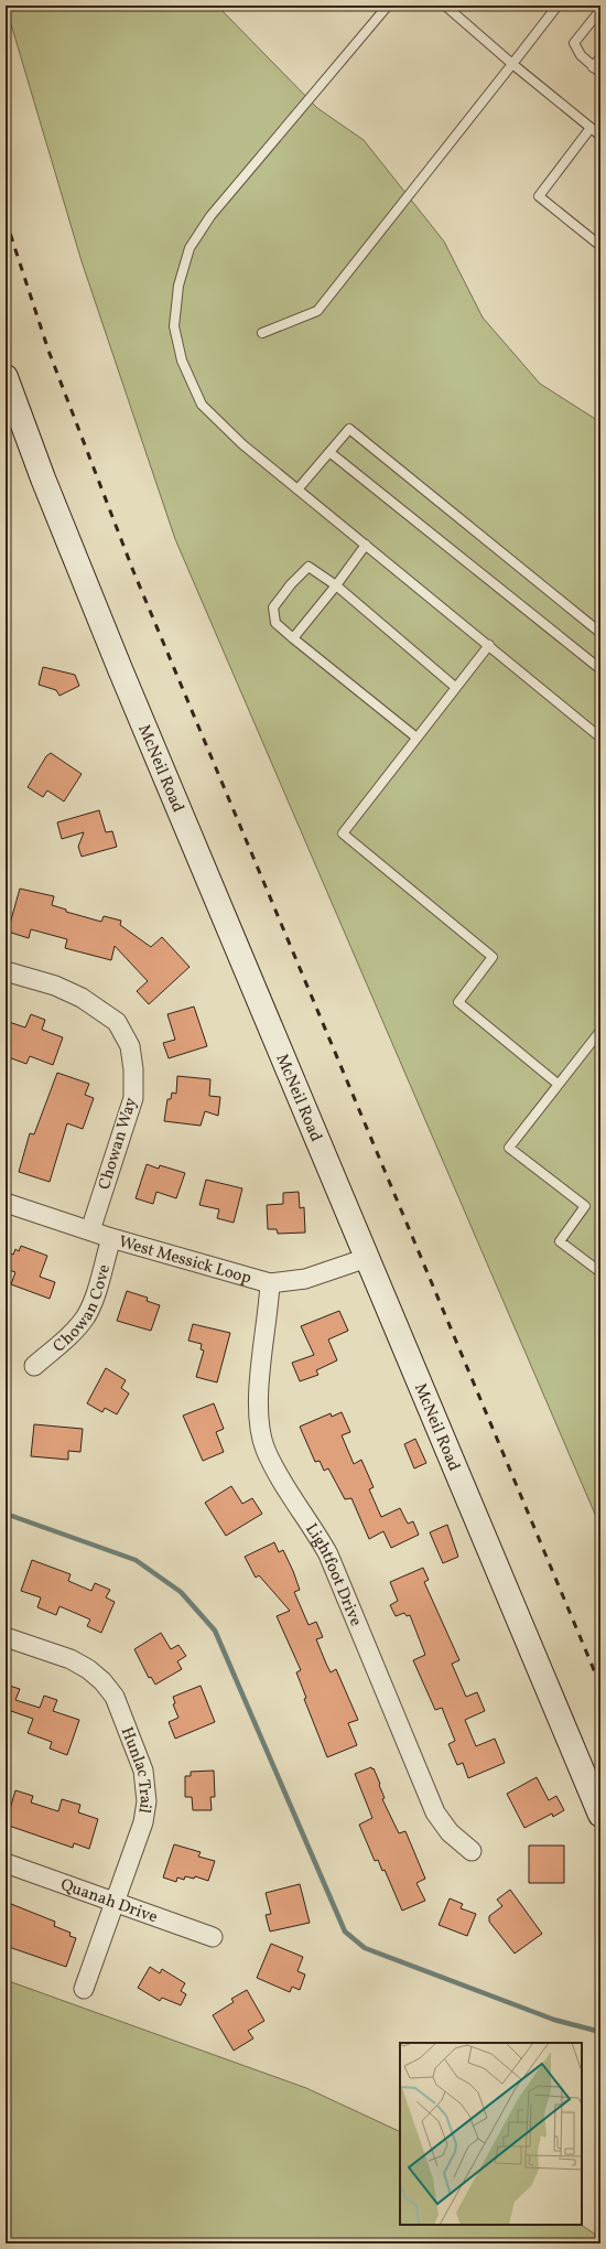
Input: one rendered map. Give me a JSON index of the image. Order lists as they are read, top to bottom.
{
  "streets": {
    "main road": ["McNeil Road"],
    "street": [
      "Chowan Way",
      "West Messick Loop",
      "Chowan Cove",
      "Lightfoot Drive",
      "Hunlac Trail",
      "Quanah Drive"
    ]
  },
  "crossings": [
    ["McNeil Road", "West Messick Loop"],
    ["Chowan Way", "West Messick Loop"],
    ["West Messick Loop", "Chowan Cove"],
    ["West Messick Loop", "Lightfoot Drive"],
    ["Hunlac Trail", "Quanah Drive"]
  ]
}
